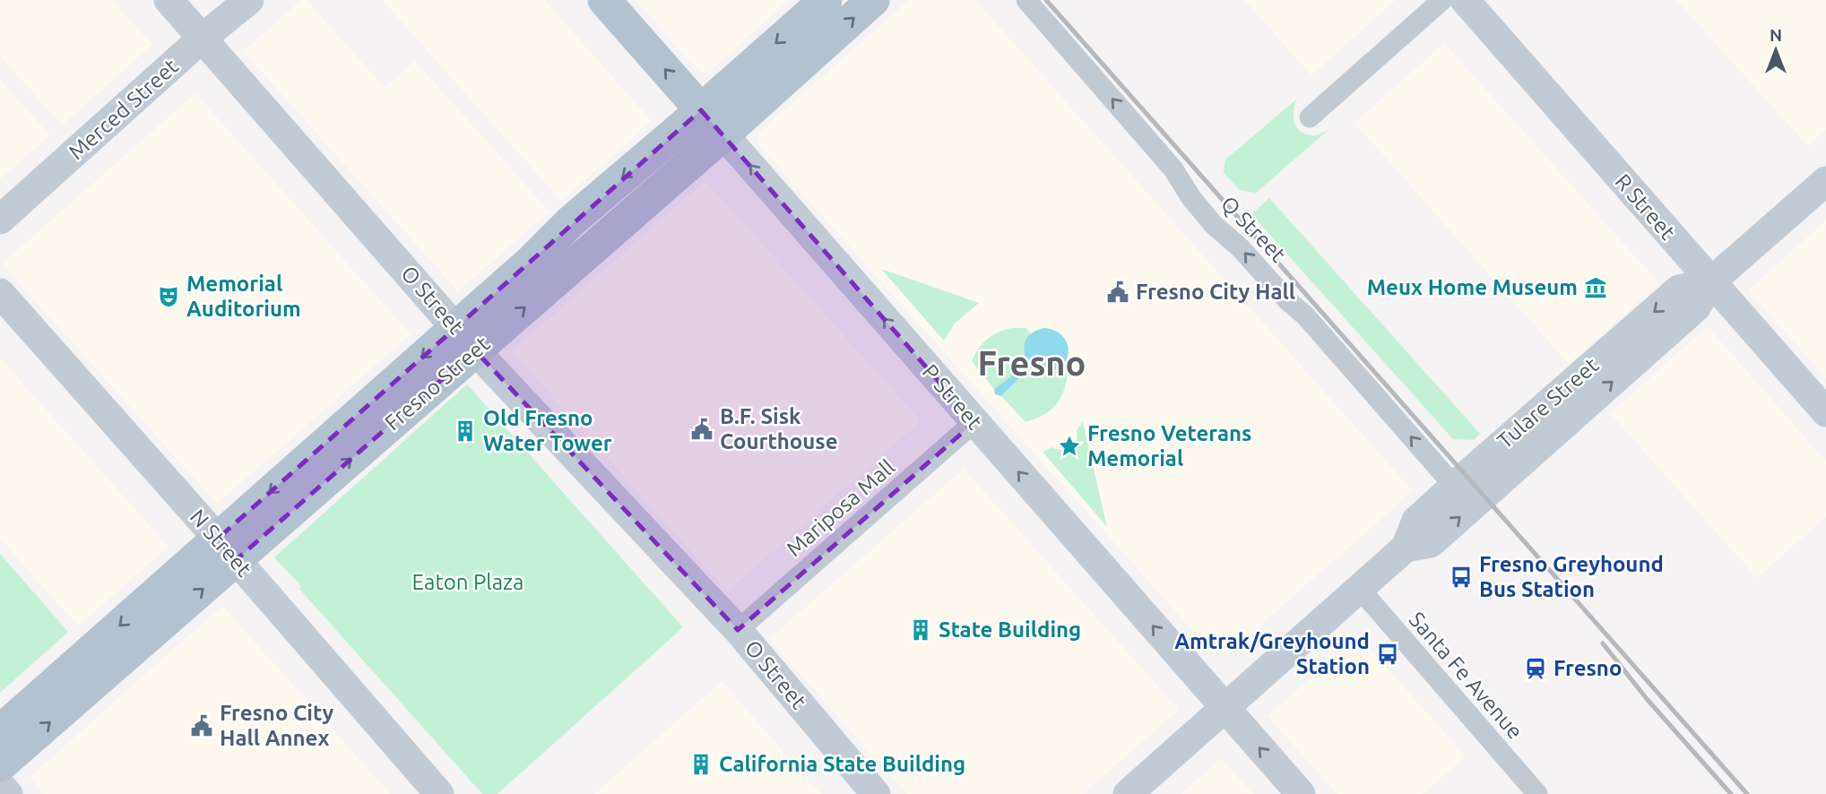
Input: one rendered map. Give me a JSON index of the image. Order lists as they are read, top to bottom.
{
  "streets": {
    "main road": [
      "Merced Street",
      "R Street",
      "O Street",
      "Fresno Street",
      "P Street",
      "Tulare Street",
      "N Street"
    ],
    "street": ["Q Street", "Mariposa Mall", "Santa Fe Avenue"]
  },
  "crossings": [
    ["Merced Street", "O Street"],
    ["R Street", "Tulare Street"],
    ["Q Street", "Tulare Street"],
    ["O Street", "Fresno Street"],
    ["O Street", "Mariposa Mall"],
    ["Fresno Street", "P Street"],
    ["Fresno Street", "N Street"],
    ["P Street", "Tulare Street"],
    ["P Street", "Mariposa Mall"],
    ["Tulare Street", "Santa Fe Avenue"]
  ],
  "one_way": ["Q Street", "P Street"],
  "districts": ["Fresno"],
  "parks": ["Eaton Plaza"],
  "places": {
    "museum": ["Meux Home Museum"],
    "public building": ["Fresno City Hall", "B.F. Sisk Courthouse", "Fresno City Hall Annex"],
    "theatre": ["Memorial Auditorium"],
    "building": ["Old Fresno Water Tower", "State Building", "California State Building"],
    "place": ["Fresno Veterans Memorial"],
    "bus stop": ["Fresno Greyhound Bus Station", "Amtrak/Greyhound Station"],
    "station": ["Fresno"]
  },
  "north": "top"
}
